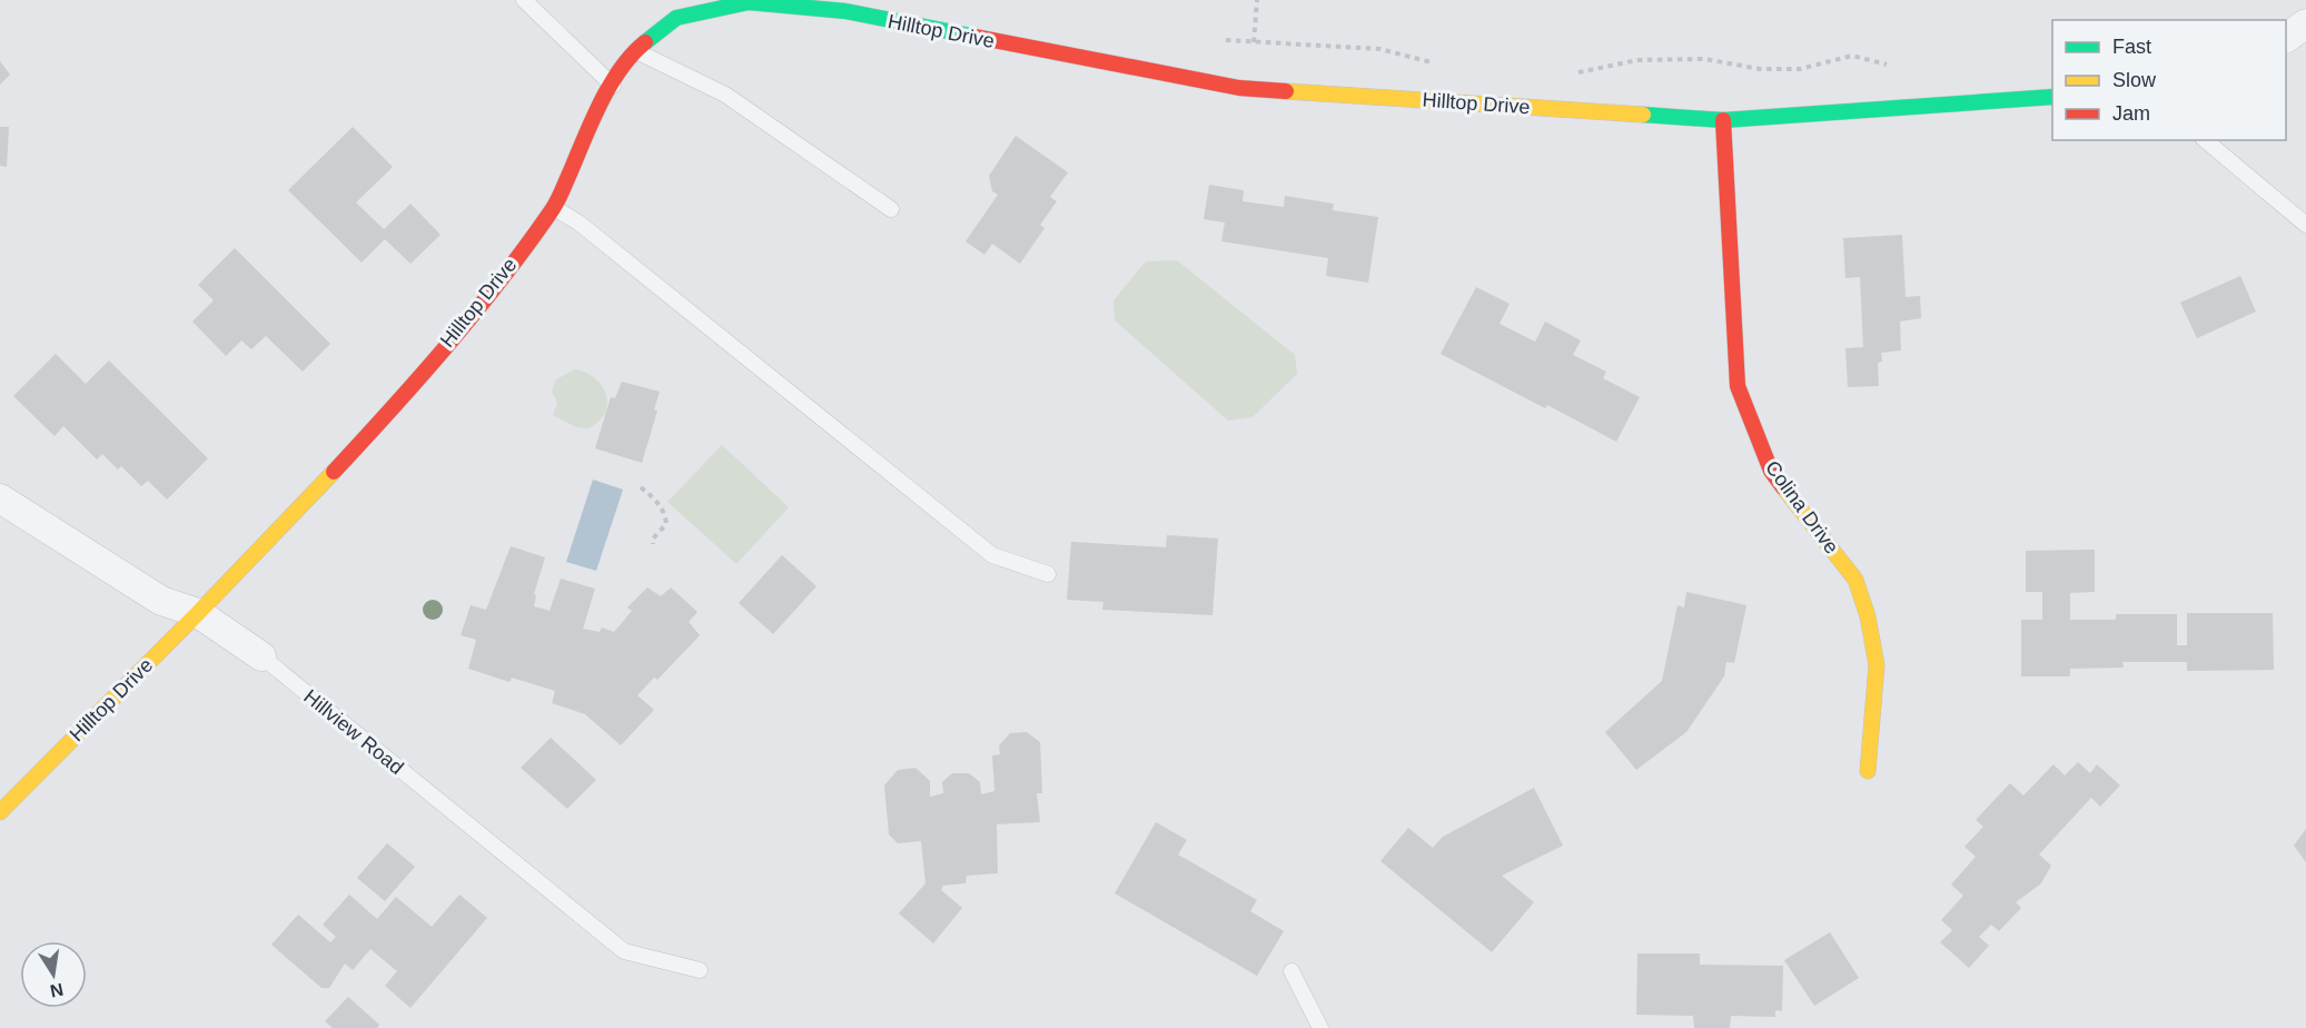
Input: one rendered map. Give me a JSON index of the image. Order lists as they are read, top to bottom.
{
  "streets": {
    "street": ["Hilltop Drive", "Colina Drive", "Hillview Road"]
  },
  "crossings": [
    ["Hilltop Drive", "Colina Drive"],
    ["Hilltop Drive", "Hillview Road"]
  ],
  "legend": ["Fast", "Slow", "Jam"],
  "north": "bottom"
}
